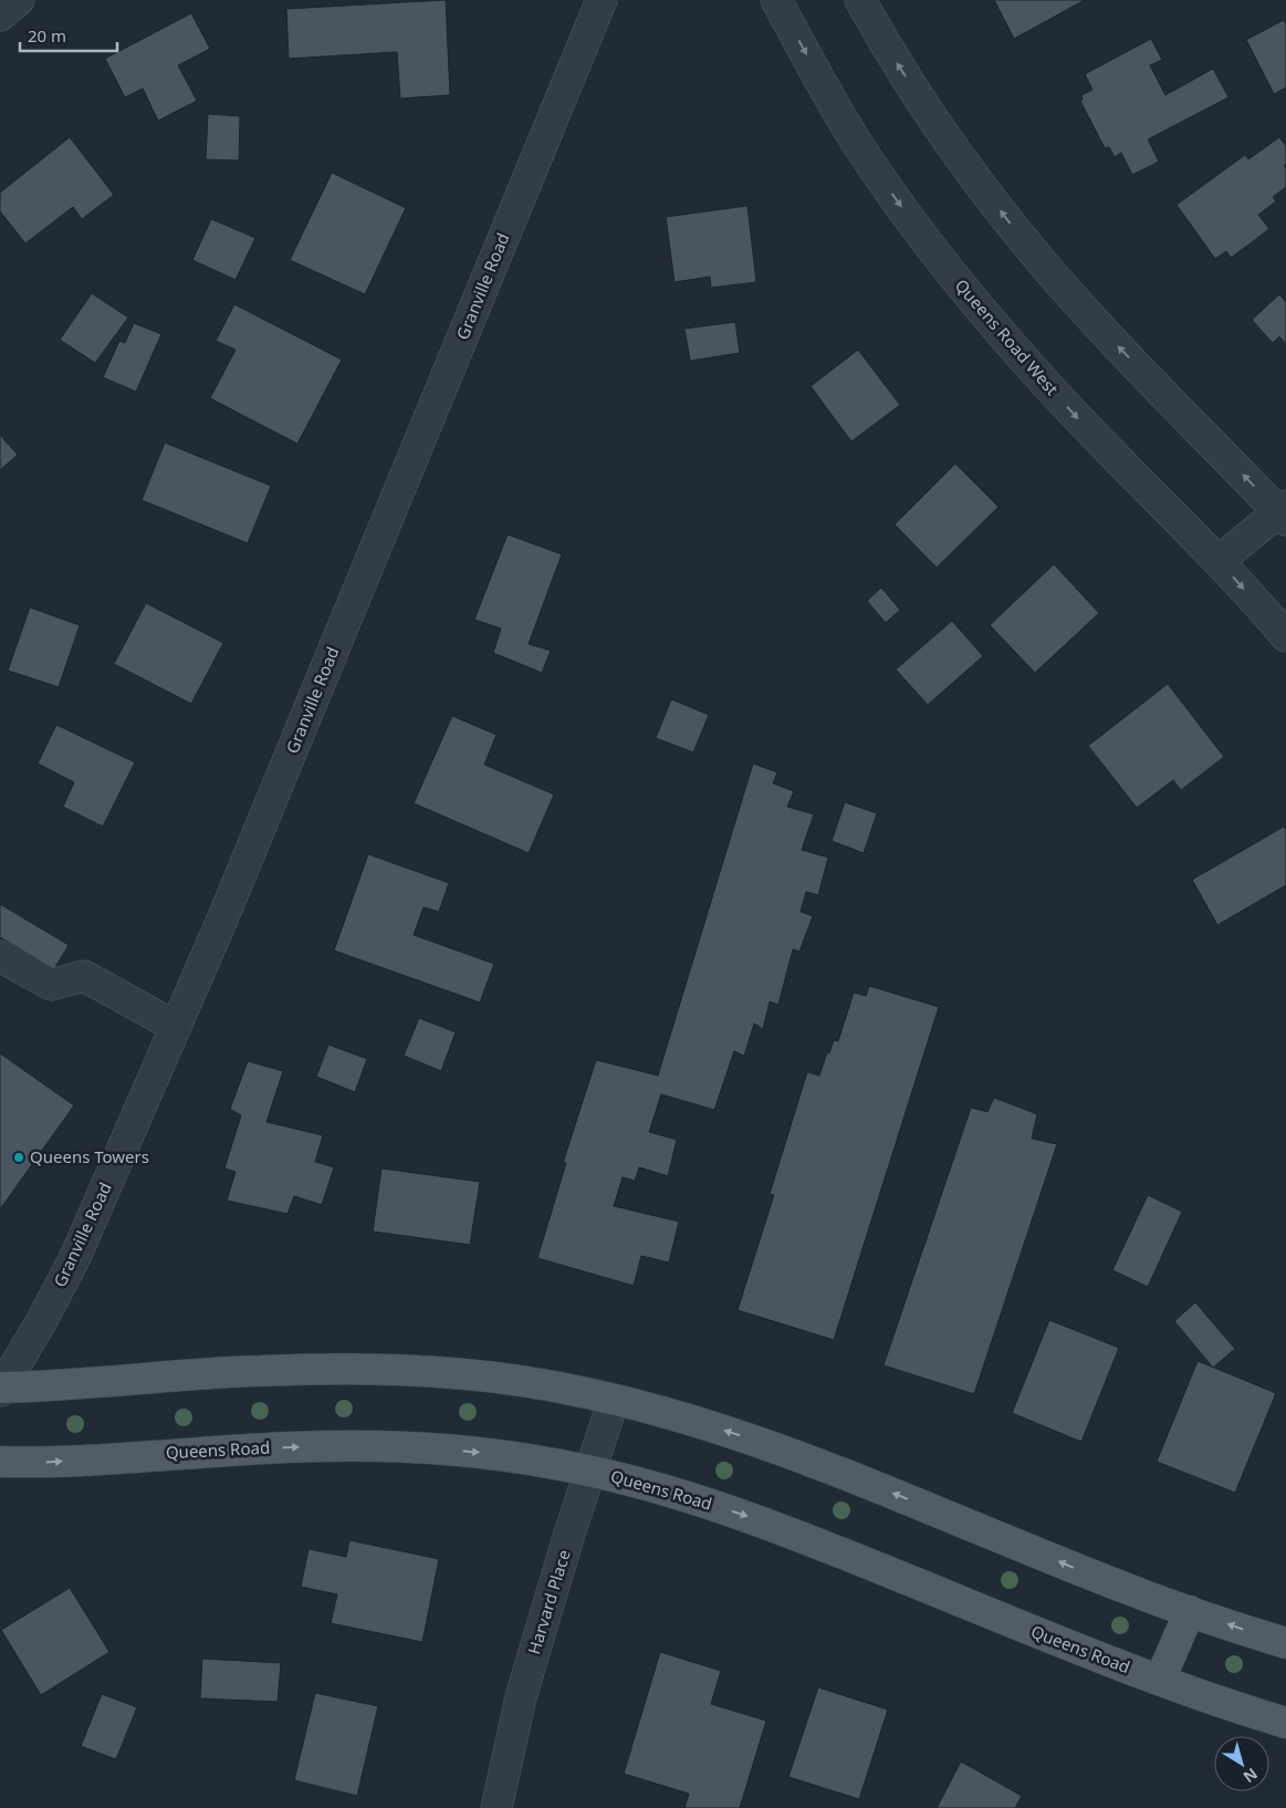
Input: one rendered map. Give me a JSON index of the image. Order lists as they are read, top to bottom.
{
  "streets": {
    "main road": ["Queens Road"],
    "street": ["Granville Road", "Queens Road West", "Harvard Place"]
  },
  "crossings": [
    ["Queens Road", "Harvard Place"]
  ],
  "places": ["Queens Towers"],
  "scale_bar": "20 m",
  "north": "bottom right"
}
